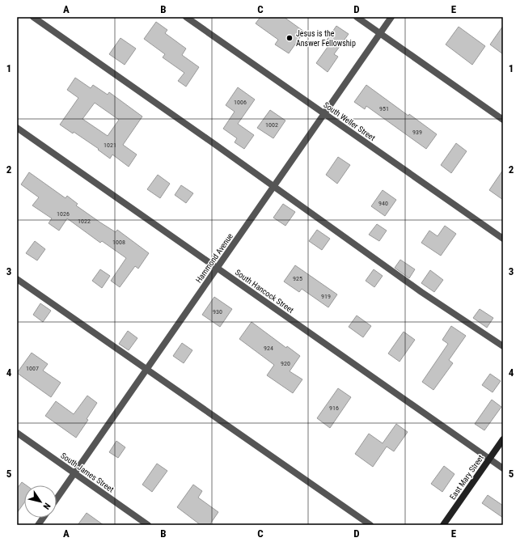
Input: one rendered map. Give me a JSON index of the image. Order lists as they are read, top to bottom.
{
  "streets": {
    "main road": ["East Mary Street"],
    "street": [
      "South Weller Street",
      "Hammond Avenue",
      "South Hancock Street",
      "South James Street"
    ]
  },
  "crossings": [
    ["South Weller Street", "Hammond Avenue"],
    ["Hammond Avenue", "South Hancock Street"],
    ["Hammond Avenue", "South James Street"],
    ["South Hancock Street", "East Mary Street"]
  ],
  "places": ["Jesus is the Answer Fellowship"],
  "house_numbers": [
    "1006",
    "951",
    "1002",
    "939",
    "1021",
    "940",
    "1026",
    "1022",
    "1008",
    "925",
    "919",
    "930",
    "924",
    "920",
    "1007",
    "916"
  ],
  "north": "bottom right",
  "grid": {
    "columns": [
      "A",
      "B",
      "C",
      "D",
      "E"
    ],
    "rows": [
      "1",
      "2",
      "3",
      "4",
      "5"
    ]
  }
}
